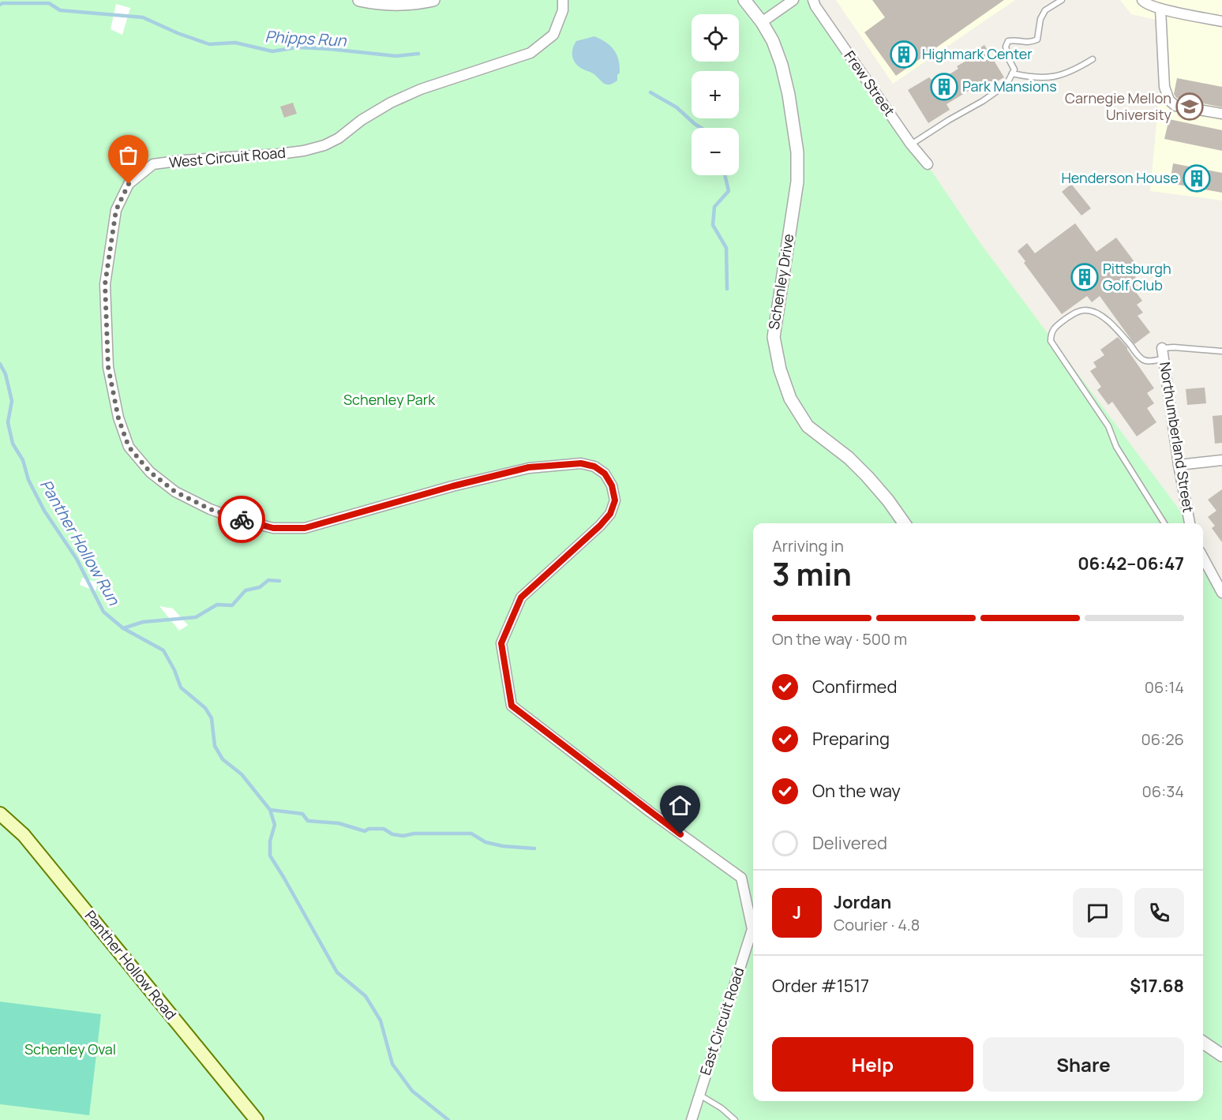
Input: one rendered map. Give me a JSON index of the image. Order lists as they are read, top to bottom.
{
  "streets": {
    "main road": ["Panther Hollow Road"],
    "street": [
      "Frew Street",
      "West Circuit Road",
      "Schenley Drive",
      "Northumberland Street",
      "East Circuit Road"
    ]
  },
  "crossings": [
    ["West Circuit Road", "East Circuit Road"]
  ],
  "water": ["Phipps Run", "Panther Hollow Run"],
  "parks": ["Schenley Park", "Schenley Oval"],
  "places": {
    "building": [
      "Highmark Center",
      "Park Mansions",
      "Henderson House",
      "Pittsburgh Golf Club"
    ],
    "school or university": ["Carnegie Mellon University"]
  },
  "page": {
    "map_buttons": ["+", "−"],
    "heading": ["3 min", "Arriving in", "06:42–06:47"],
    "panel": [
      "Jordan",
      "Courier · 4.8",
      "Order #1517",
      "$17.68"
    ],
    "bar": "On the way · 500 m",
    "list": [
      ["Confirmed", "06:14"],
      ["Preparing", "06:26"],
      ["On the way", "06:34"],
      "Delivered"
    ],
    "round": "J",
    "buttons": ["Help", "Share"]
  }
}
